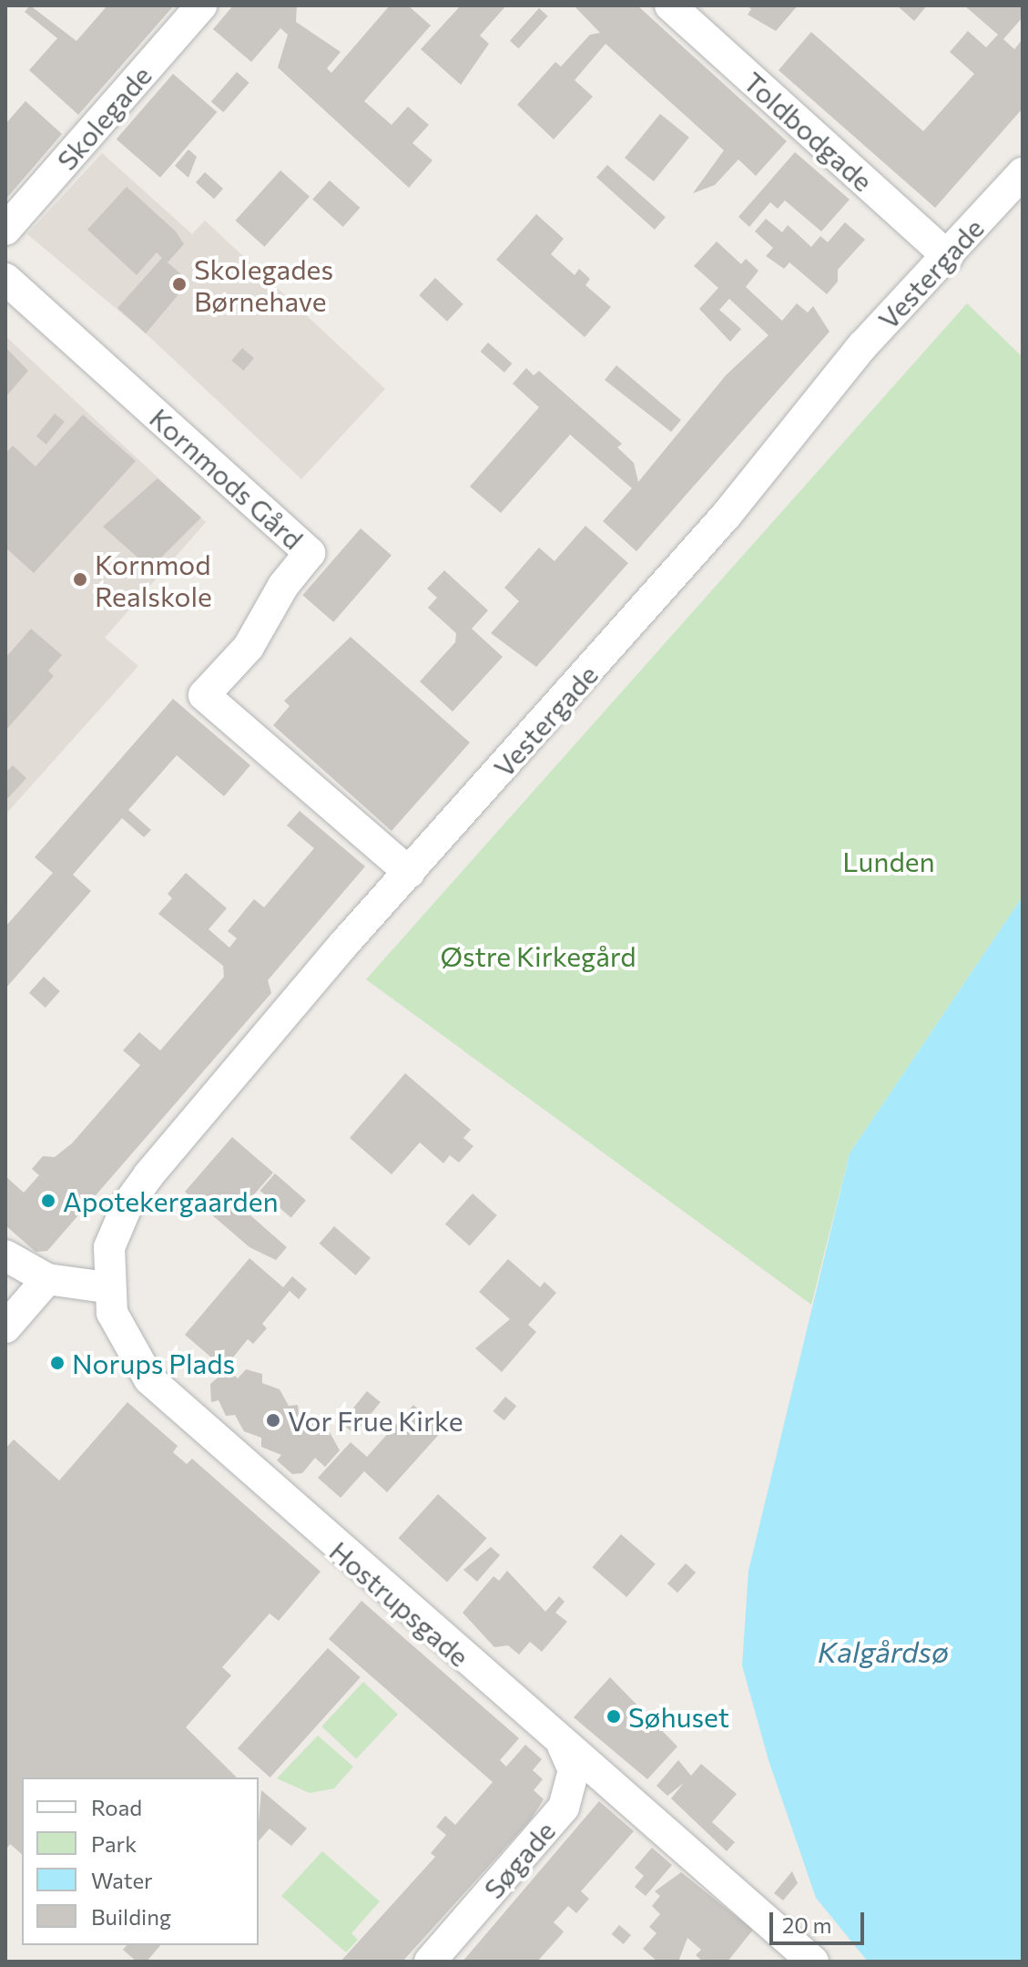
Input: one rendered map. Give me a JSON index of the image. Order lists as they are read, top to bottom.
{
  "streets": {
    "street": [
      "Skolegade",
      "Toldbodgade",
      "Vestergade",
      "Kornmods Gård",
      "Hostrupsgade",
      "Søgade"
    ]
  },
  "crossings": [
    ["Toldbodgade", "Vestergade"],
    ["Vestergade", "Kornmods Gård"],
    ["Vestergade", "Hostrupsgade"],
    ["Hostrupsgade", "Søgade"]
  ],
  "water": ["Kalgårdsø"],
  "parks": ["Lunden", "Østre Kirkegård"],
  "places": [
    "Skolegades Børnehave",
    "Kornmod Realskole",
    "Apotekergaarden",
    "Norups Plads",
    "Vor Frue Kirke",
    "Søhuset"
  ],
  "legend": [
    "Road",
    "Park",
    "Water",
    "Building"
  ],
  "scale_bar": "20 m"
}
